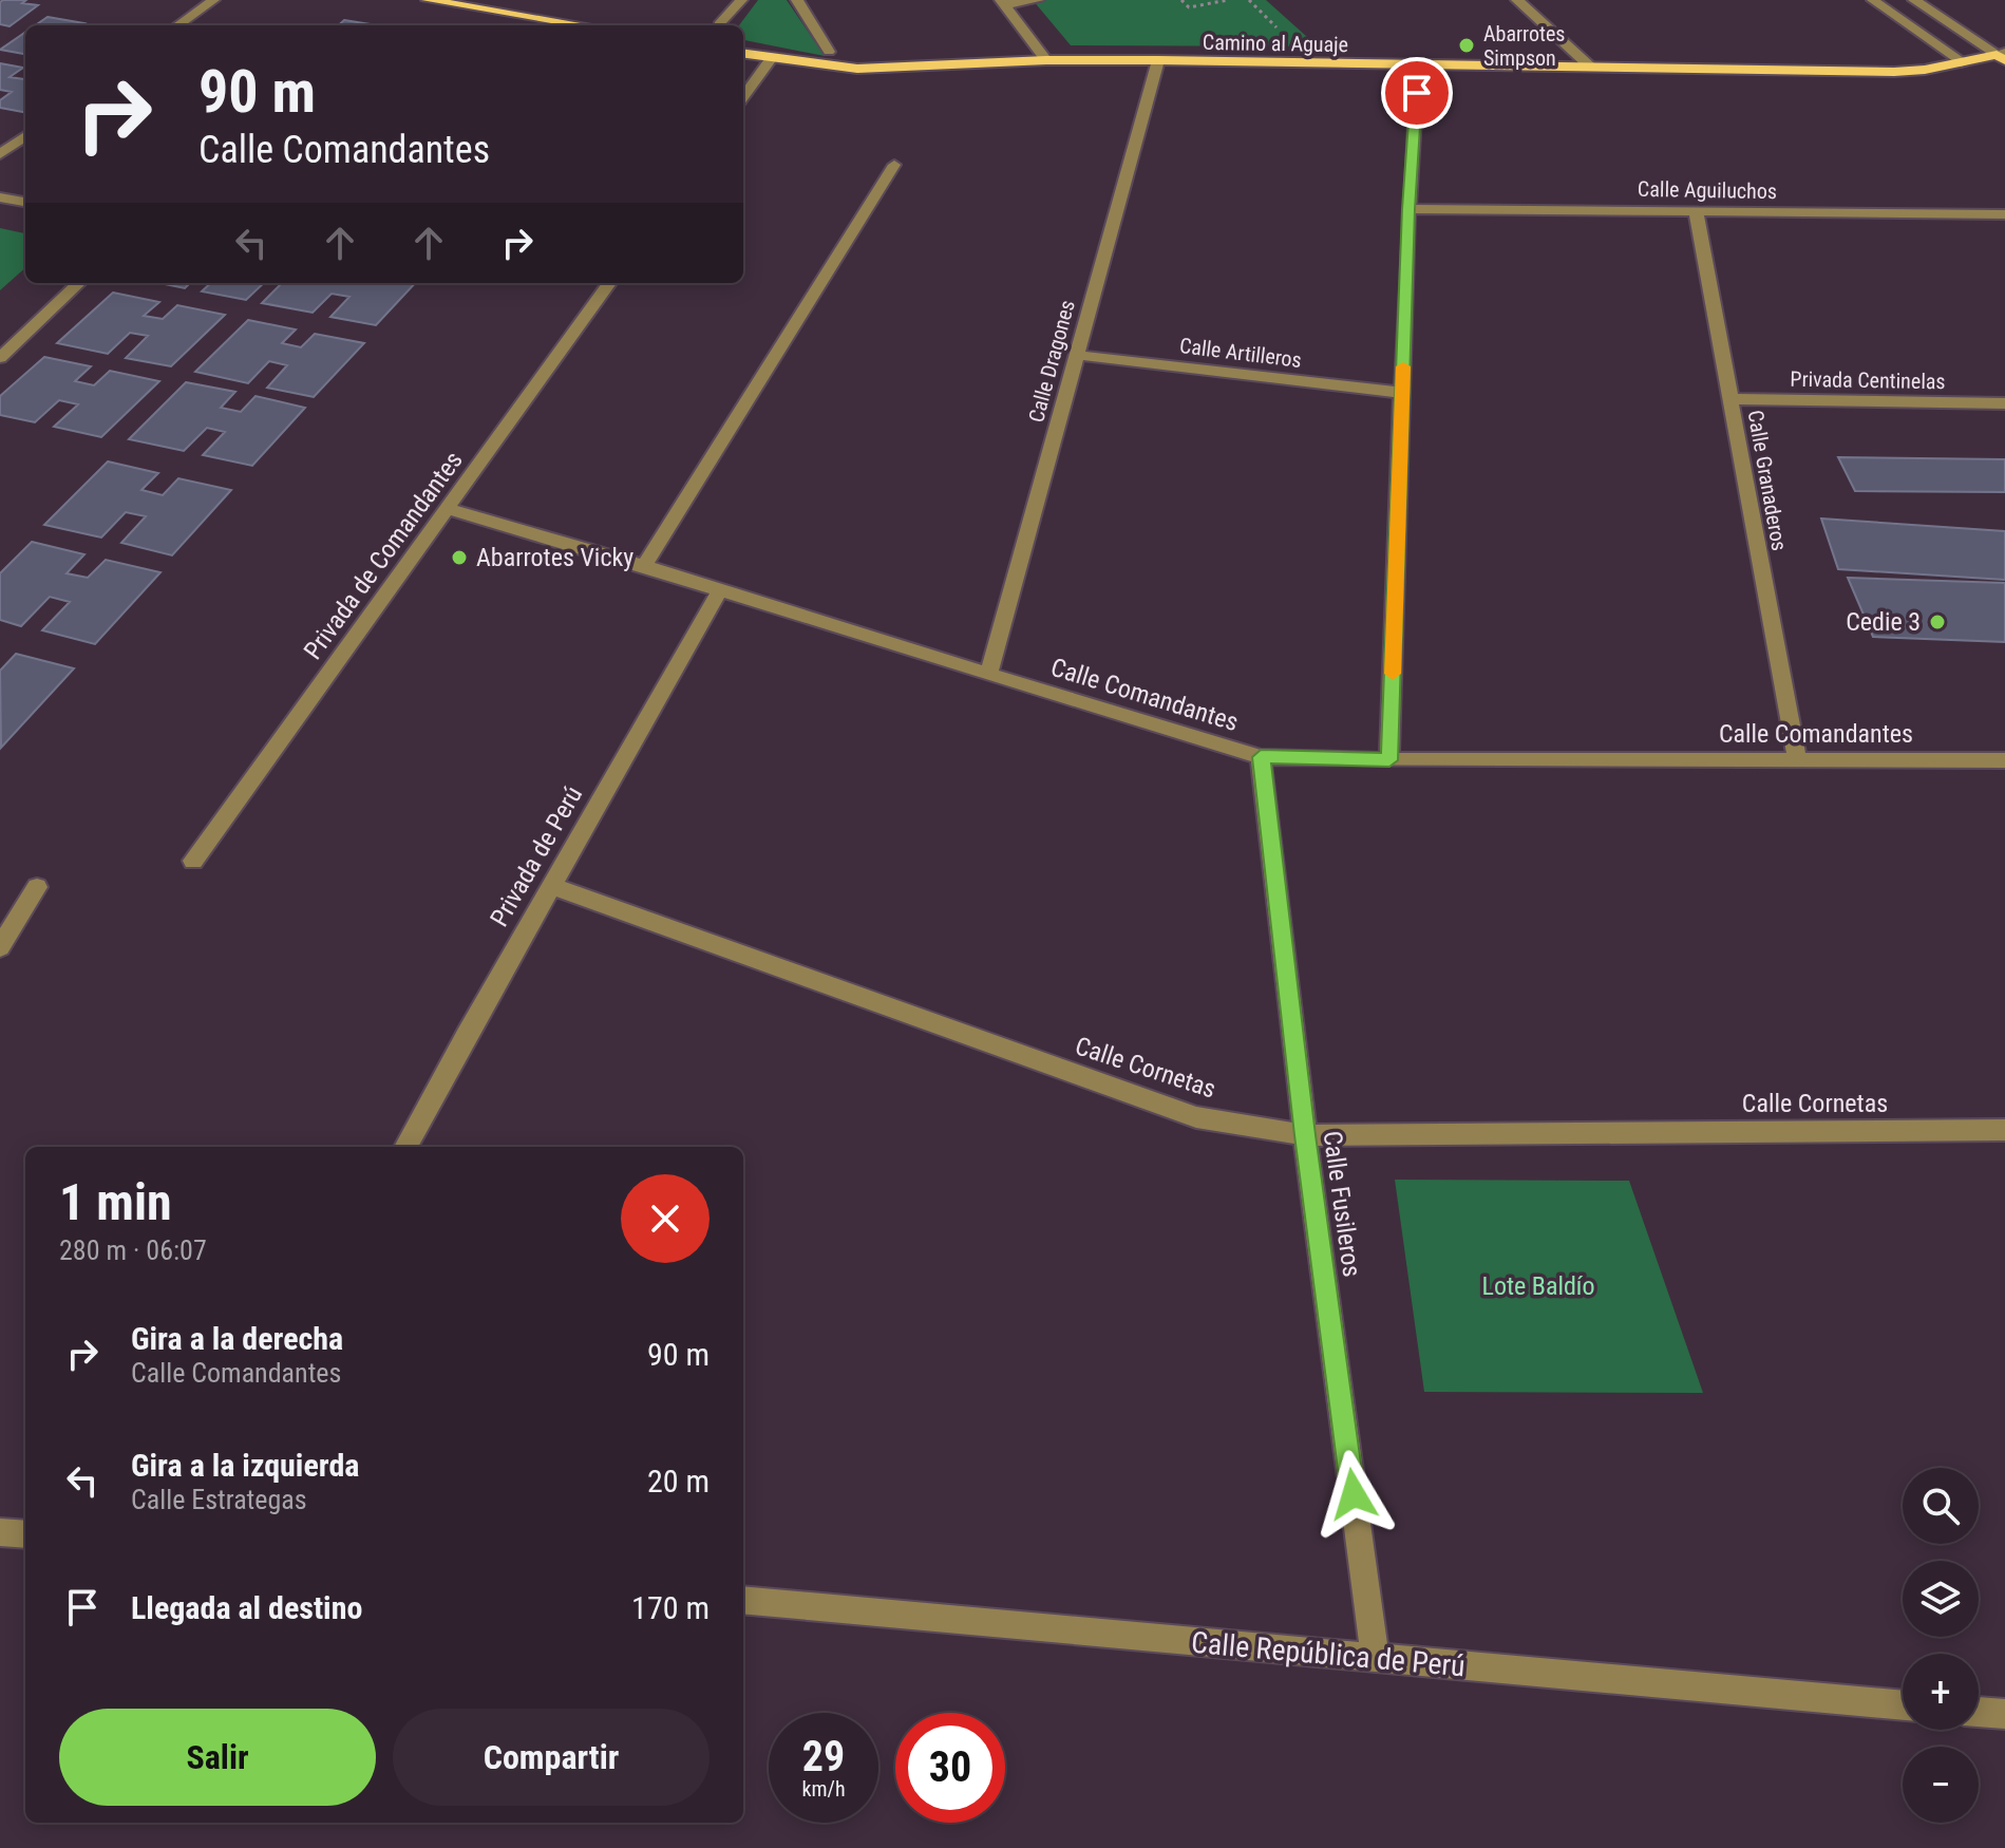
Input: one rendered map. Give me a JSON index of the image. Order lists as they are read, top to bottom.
{
  "streets": {
    "main road": ["Camino al Aguaje"],
    "street": [
      "Calle Aguiluchos",
      "Calle Artilleros",
      "Calle Dragones",
      "Privada Centinelas",
      "Calle Granaderos",
      "Privada de Comandantes",
      "Calle Comandantes",
      "Privada de Perú",
      "Calle Cornetas",
      "Calle Fusileros",
      "Calle República de Perú"
    ]
  },
  "crossings": [
    ["Camino al Aguaje", "Calle Dragones"],
    ["Calle Aguiluchos", "Calle Granaderos"],
    ["Calle Artilleros", "Calle Dragones"],
    ["Calle Dragones", "Calle Comandantes"],
    ["Privada Centinelas", "Calle Granaderos"],
    ["Calle Granaderos", "Calle Comandantes"],
    ["Privada de Comandantes", "Calle Comandantes"],
    ["Calle Comandantes", "Privada de Perú"],
    ["Calle Comandantes", "Calle Fusileros"],
    ["Privada de Perú", "Calle Cornetas"],
    ["Calle Cornetas", "Calle Fusileros"],
    ["Calle Fusileros", "Calle República de Perú"]
  ],
  "parks": ["Lote Baldío"],
  "places": ["Abarrotes Simpson", "Abarrotes Vicky", "Cedie 3"],
  "page": {
    "turn": ["90 m", "Calle Comandantes"],
    "heading": ["1 min", "280 m · 06:07"],
    "list": [
      {
        "name": "Gira a la derecha",
        "note": "Calle Comandantes",
        "value": "90 m"
      },
      {
        "name": "Gira a la izquierda",
        "note": "Calle Estrategas",
        "value": "20 m"
      },
      {
        "name": "Llegada al destino",
        "value": "170 m"
      }
    ],
    "map_buttons": ["+", "−"],
    "buttons": ["Salir", "Compartir"],
    "speed": "29 km/h",
    "limit": "30"
  }
}
